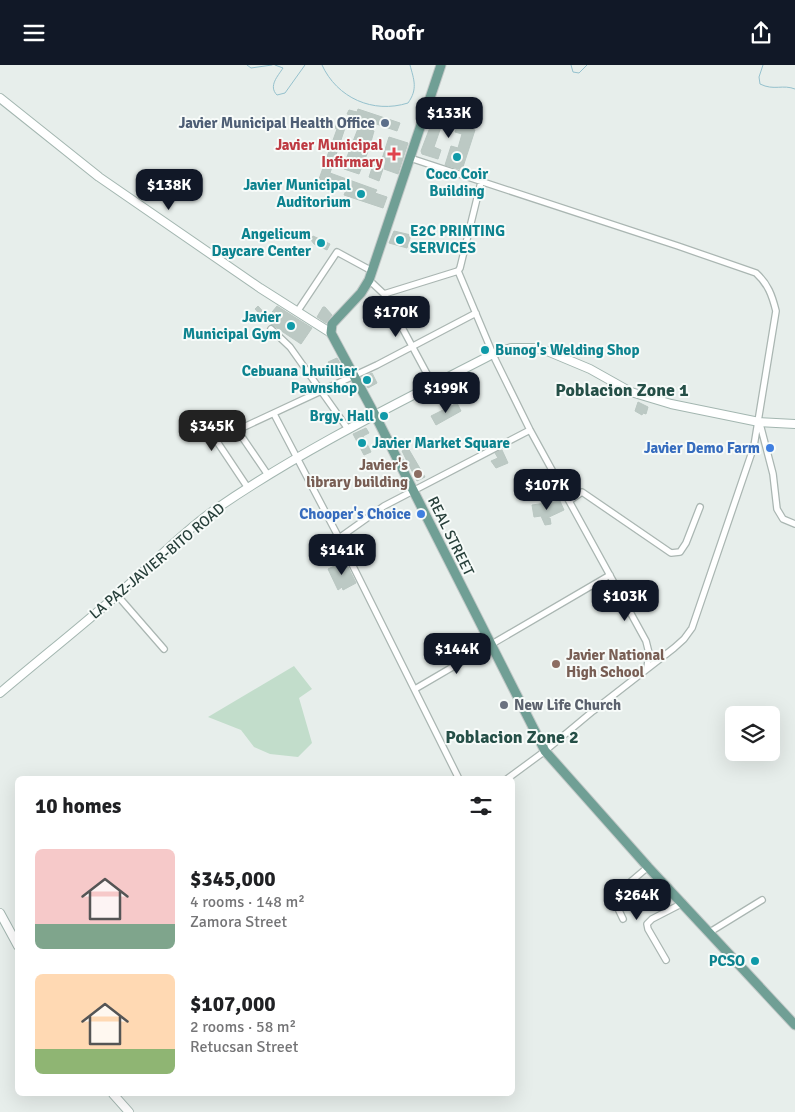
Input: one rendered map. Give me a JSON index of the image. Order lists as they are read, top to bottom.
{
  "streets": {
    "main road": ["REAL STREET"],
    "street": ["LA PAZ-JAVIER-BITO ROAD"]
  },
  "crossings": [
    ["REAL STREET", "LA PAZ-JAVIER-BITO ROAD"]
  ],
  "districts": ["Poblacion Zone 1", "Poblacion Zone 2"],
  "places": {
    "other": [
      "Javier Municipal Health Office",
      "Coco Coir Building",
      "Javier Municipal Auditorium",
      "E2C PRINTING SERVICES",
      "Angelicum Daycare Center",
      "Javier Municipal Gym",
      "Bunog's Welding Shop",
      "Cebuana Lhuillier Pawnshop",
      "Brgy. Hall",
      "Javier Market Square",
      "Javier Demo Farm",
      "Javier's library building",
      "Chooper's Choice",
      "Javier National High School",
      "New Life Church",
      "PCSO"
    ],
    "health": ["Javier Municipal Infirmary"]
  },
  "page": {
    "header": "Roofr",
    "price": [
      "$133K",
      "$138K",
      "$170K",
      "$199K",
      "$345K",
      "$107K",
      "$141K",
      "$103K",
      "$144K",
      "$264K"
    ],
    "heading": "10 homes",
    "list": [
      {
        "name": "$345,000",
        "note": "4 rooms · 148 m² · Zamora Street"
      },
      {
        "name": "$107,000",
        "note": "2 rooms · 58 m² · Retucsan Street"
      }
    ]
  }
}
